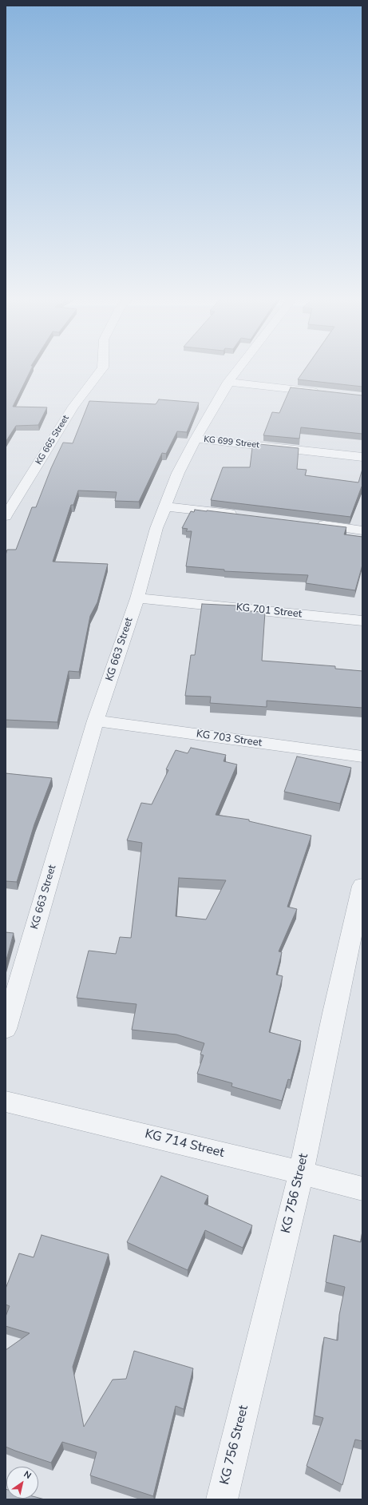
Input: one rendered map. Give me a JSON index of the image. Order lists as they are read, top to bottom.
{
  "streets": {
    "street": [
      "KG 665 Street",
      "KG 699 Street",
      "KG 701 Street",
      "KG 663 Street",
      "KG 703 Street",
      "KG 714 Street",
      "KG 756 Street"
    ]
  },
  "crossings": [
    ["KG 699 Street", "KG 663 Street"],
    ["KG 701 Street", "KG 663 Street"],
    ["KG 663 Street", "KG 703 Street"],
    ["KG 714 Street", "KG 756 Street"]
  ],
  "north": "top right"
}
